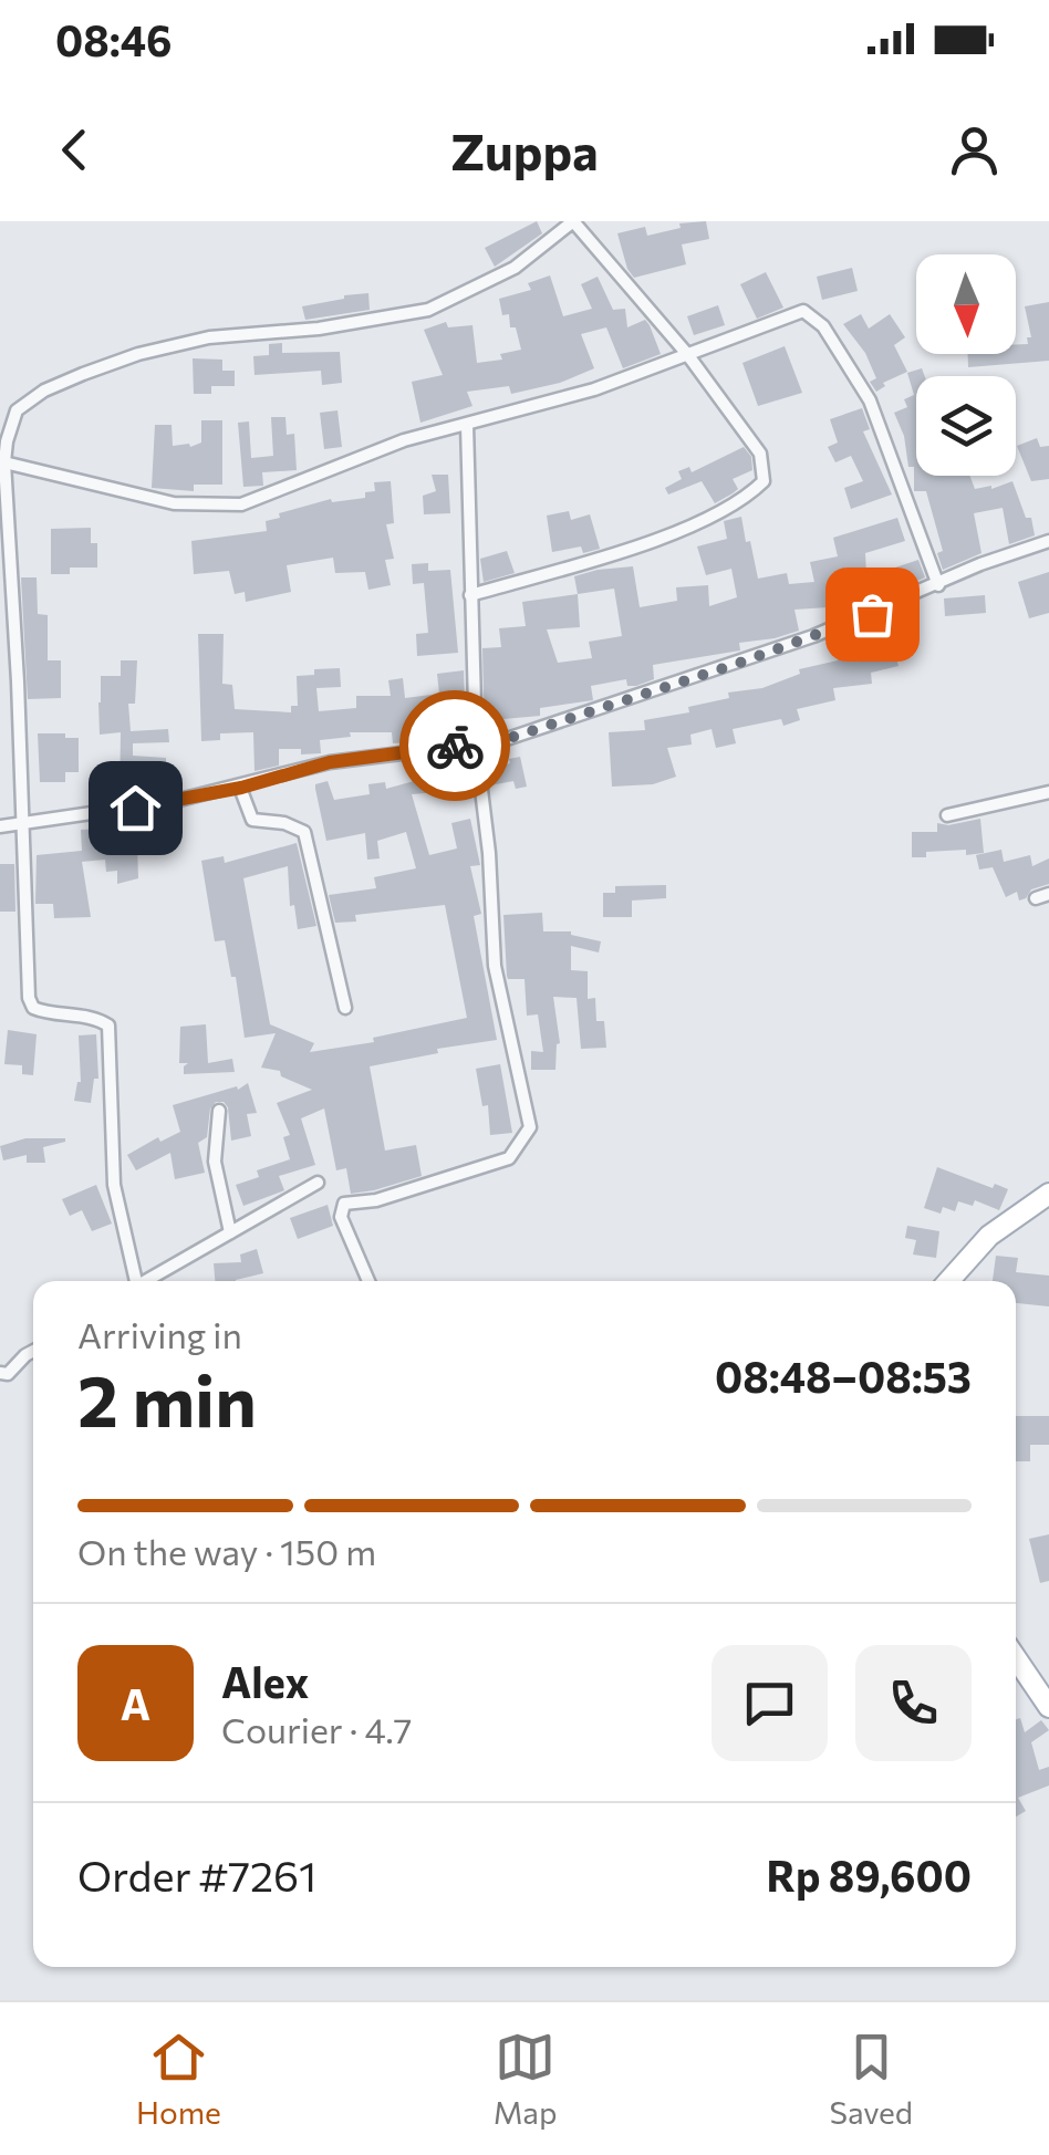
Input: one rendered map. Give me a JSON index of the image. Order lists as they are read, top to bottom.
{
  "north": "bottom",
  "page": {
    "status": "08:46",
    "header": "Zuppa",
    "heading": ["2 min", "Arriving in", "08:48–08:53"],
    "panel": [
      "Alex",
      "Courier · 4.7",
      "Order #7261",
      "Rp 89,600"
    ],
    "bar": "On the way · 150 m",
    "round": "A",
    "tabs": ["Home", "Map", "Saved"]
  }
}
